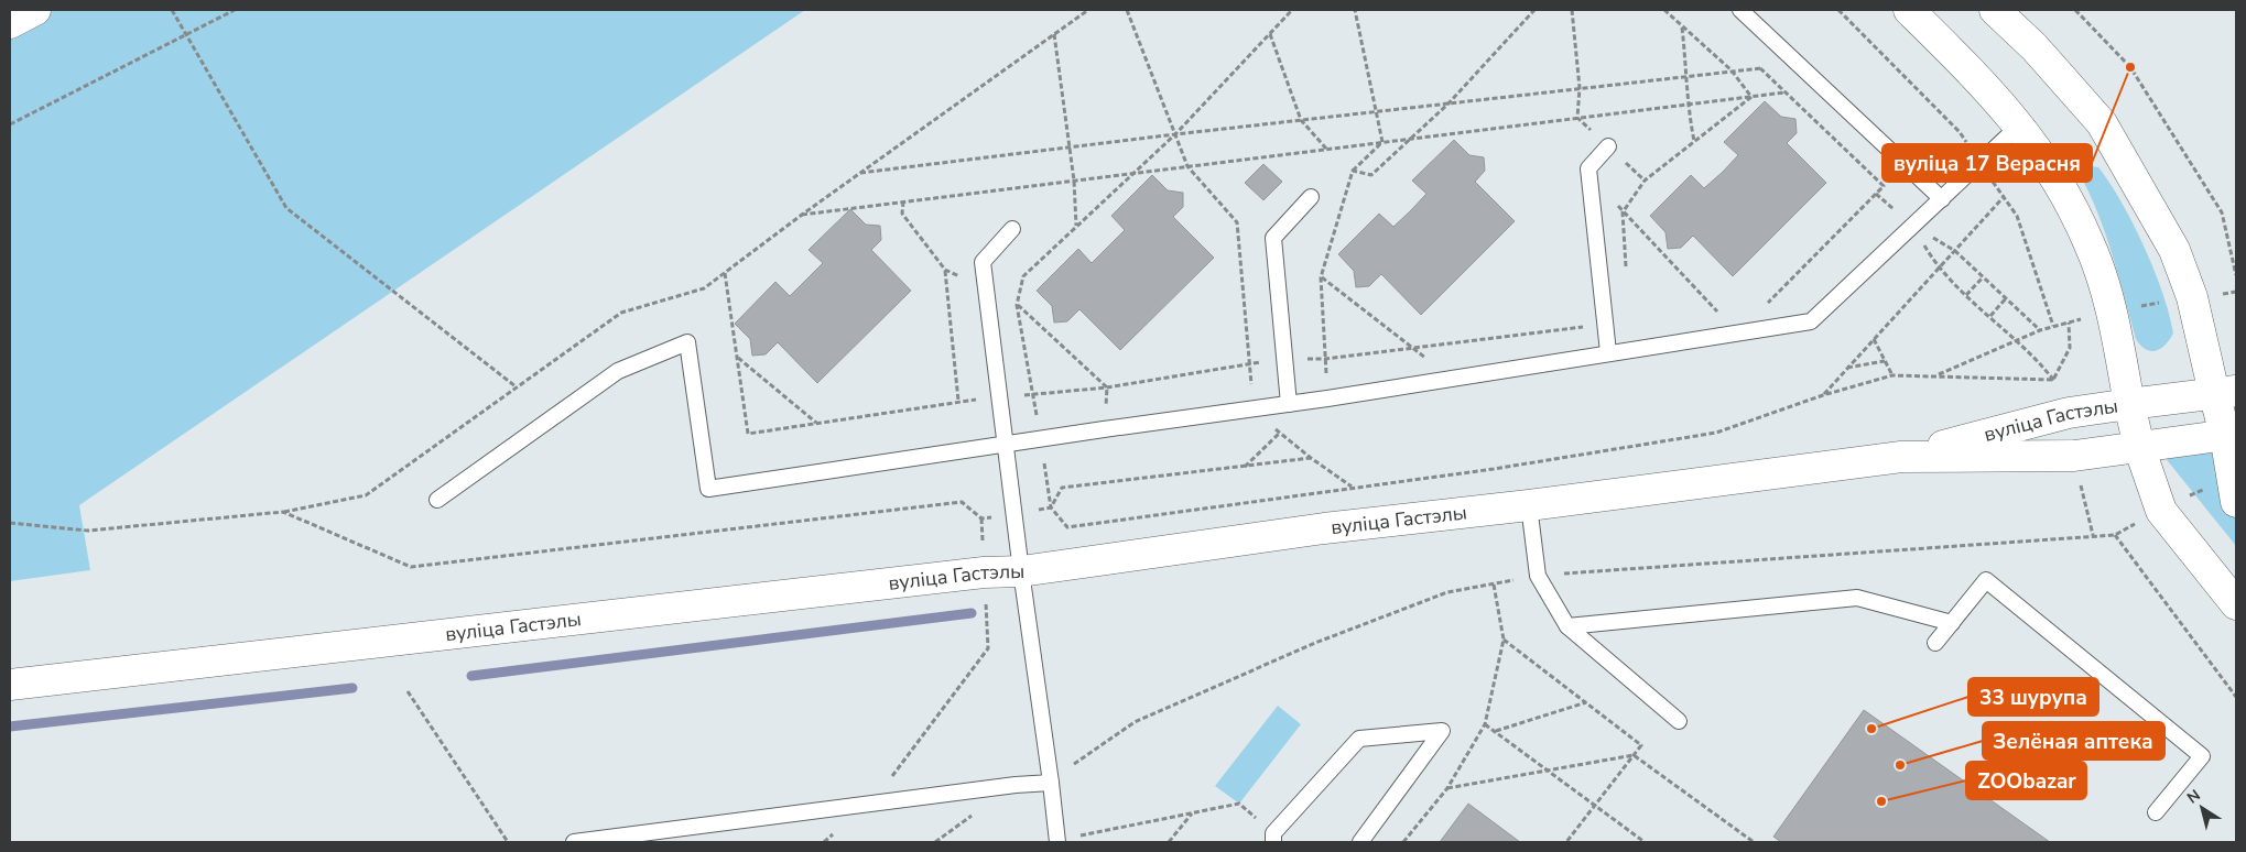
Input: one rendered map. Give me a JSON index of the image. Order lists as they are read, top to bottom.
{
  "streets": {
    "street": ["вуліца Гастэлы"]
  },
  "places": [
    "вуліца 17 Верасня",
    "33 шурупа",
    "Зелёная аптека",
    "ZOObazar"
  ],
  "north": "top left"
}
